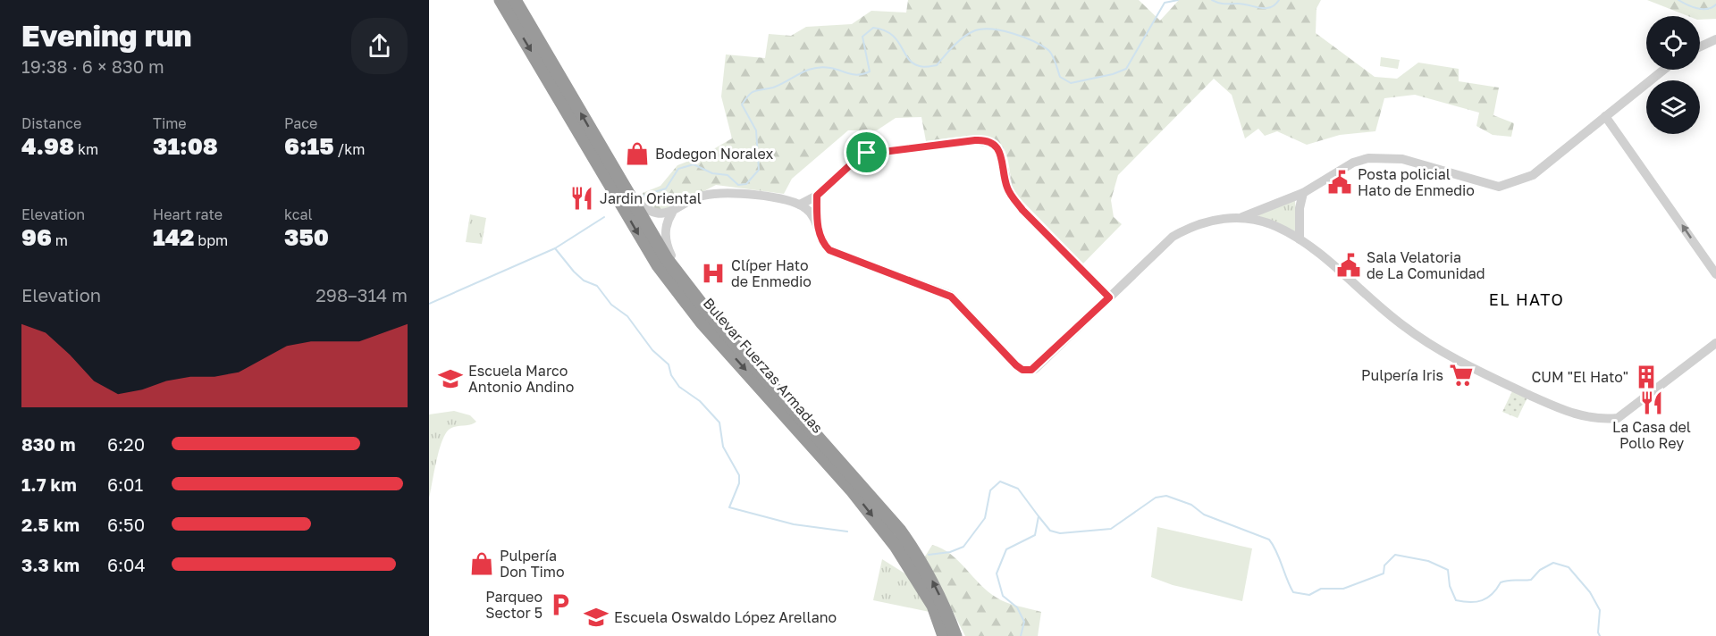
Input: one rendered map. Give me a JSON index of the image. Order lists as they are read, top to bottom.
{
  "streets": {
    "highway": ["Bulevar Fuerzas Armadas"]
  },
  "districts": ["EL HATO"],
  "places": {
    "shop": ["Bodegon Noralex", "Pulpería Don Timo"],
    "public building": ["Posta policial Hato de Enmedio", "Sala Velatoria de La Comunidad"],
    "restaurant": ["Jardin Oriental", "La Casa del Pollo Rey"],
    "hospital": ["Clíper Hato de Enmedio"],
    "supermarket": ["Pulpería Iris"],
    "building": ["CUM \"El Hato\""],
    "school or university": ["Escuela Marco Antonio Andino", "Escuela Oswaldo López Arellano"],
    "parking": ["Parqueo Sector 5"]
  },
  "page": {
    "heading": ["Evening run", "19:38 · 6 × 830 m"],
    "stats": [
      ["Distance", "4.98 km"],
      ["Time", "31:08"],
      ["Pace", "6:15 /km"],
      ["Elevation", "96 m"],
      ["Heart rate", "142 bpm"],
      ["kcal", "350"]
    ],
    "chart": ["Elevation", "298–314 m"],
    "list": [
      {
        "name": "830 m",
        "note": "6:20"
      },
      {
        "name": "1.7 km",
        "note": "6:01"
      },
      {
        "name": "2.5 km",
        "note": "6:50"
      },
      {
        "name": "3.3 km",
        "note": "6:04"
      }
    ]
  }
}
